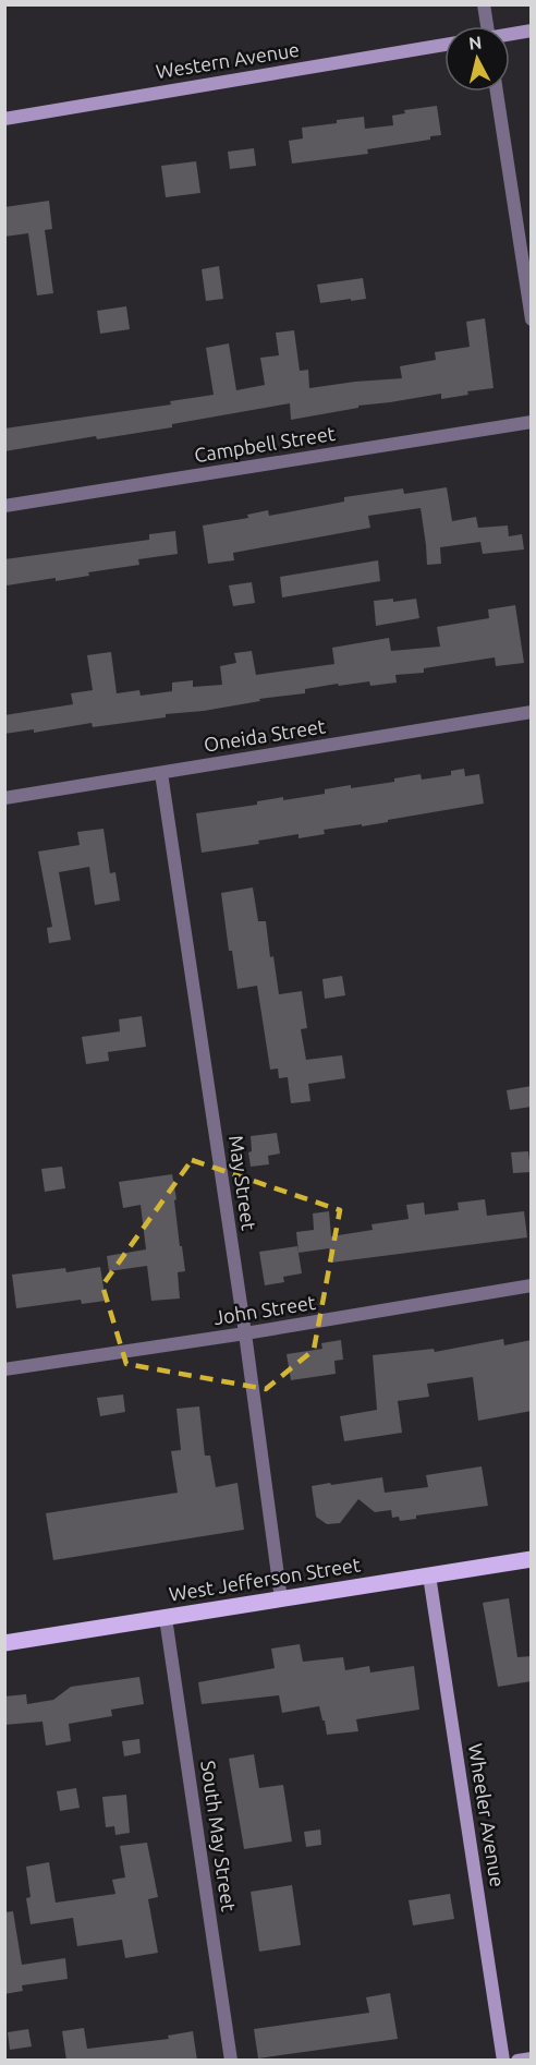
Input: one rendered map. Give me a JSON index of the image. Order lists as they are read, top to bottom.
{
  "streets": {
    "main road": ["West Jefferson Street"],
    "street": [
      "Western Avenue",
      "Campbell Street",
      "Oneida Street",
      "May Street",
      "John Street",
      "Wheeler Avenue",
      "South May Street"
    ]
  },
  "crossings": [
    ["Oneida Street", "May Street"],
    ["May Street", "John Street"],
    ["May Street", "West Jefferson Street"],
    ["West Jefferson Street", "Wheeler Avenue"],
    ["West Jefferson Street", "South May Street"]
  ],
  "north": "top"
}
